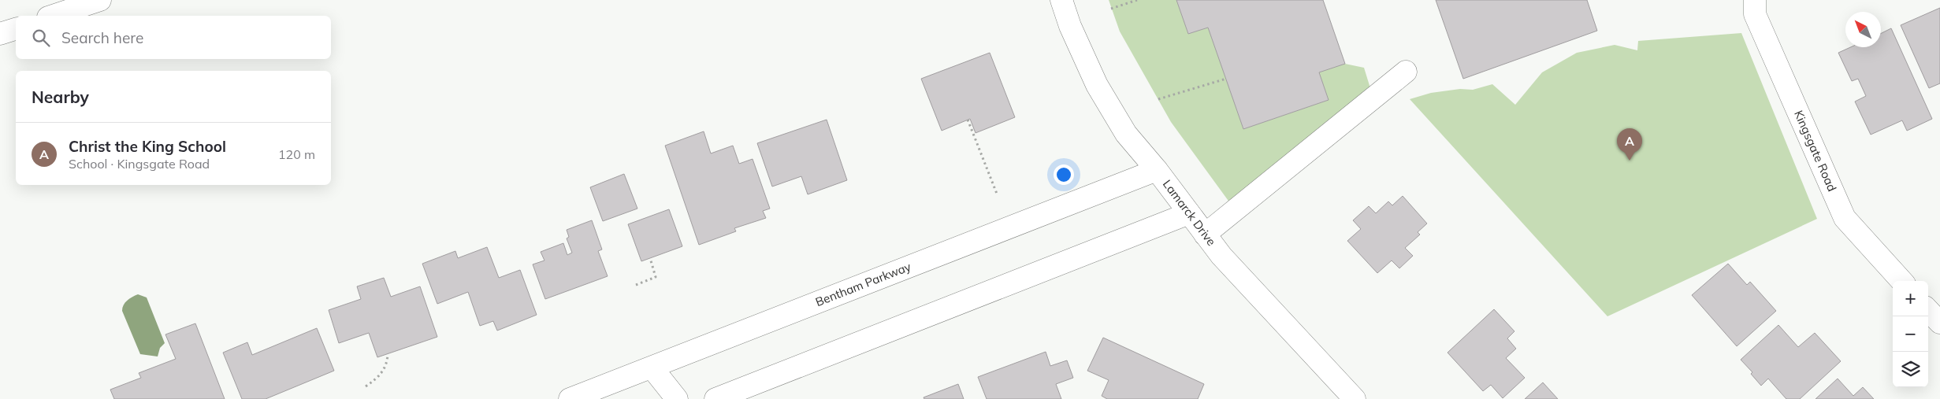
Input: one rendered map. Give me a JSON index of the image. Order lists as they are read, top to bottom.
{
  "streets": {
    "street": ["Kingsgate Road", "Lamarck Drive", "Bentham Parkway"]
  },
  "crossings": [
    ["Lamarck Drive", "Bentham Parkway"]
  ],
  "north": "top left",
  "page": {
    "search": "Search here",
    "heading": "Nearby",
    "list": [
      {
        "mark": "A",
        "name": "Christ the King School",
        "note": "School · Kingsgate Road",
        "value": "120 m"
      }
    ],
    "pins": "A",
    "map_buttons": ["+", "−"]
  }
}
